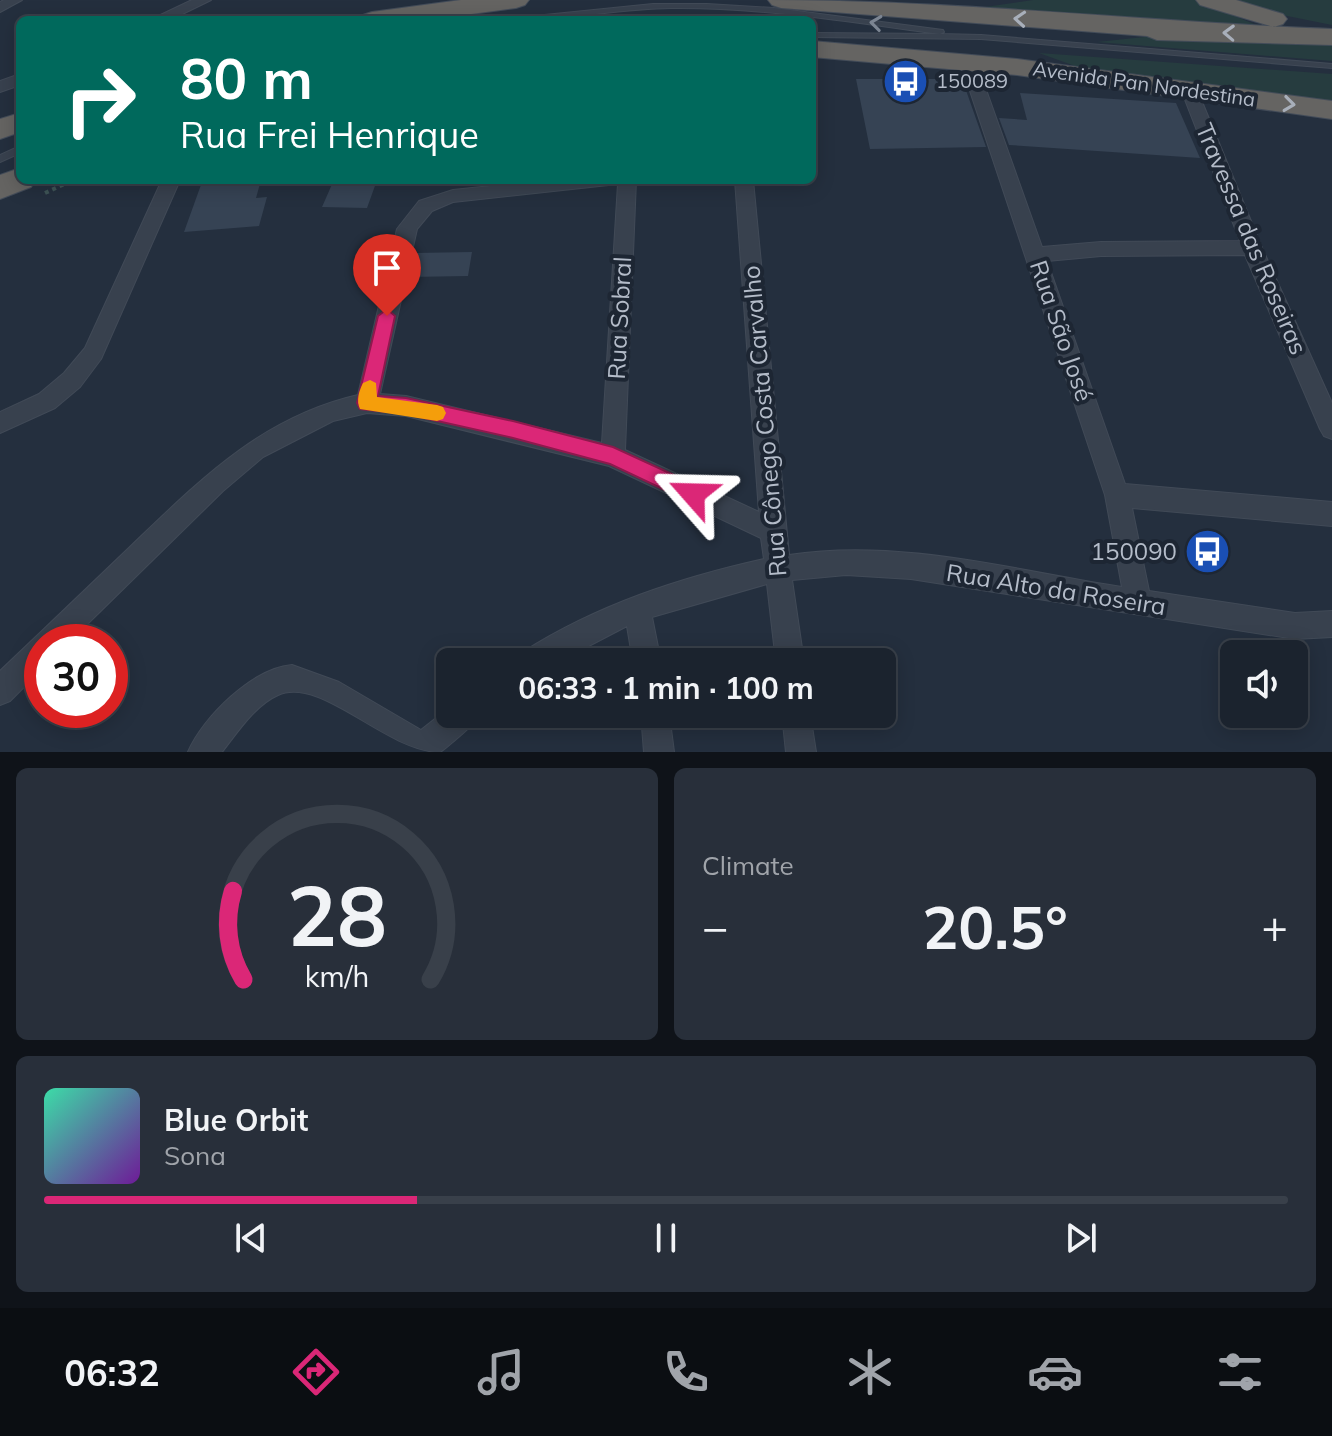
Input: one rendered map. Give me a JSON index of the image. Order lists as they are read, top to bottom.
{
  "streets": {
    "highway": ["Avenida Pan Nordestina"],
    "street": [
      "Travessa das Roseiras",
      "Rua Sobral",
      "Rua São José",
      "Rua Cônego Costa Carvalho",
      "Rua Alto da Roseira"
    ]
  },
  "crossings": [
    ["Avenida Pan Nordestina", "Travessa das Roseiras"],
    ["Avenida Pan Nordestina", "Rua São José"],
    ["Rua São José", "Rua Alto da Roseira"],
    ["Rua Cônego Costa Carvalho", "Rua Alto da Roseira"]
  ],
  "places": {
    "bus stop": ["150089", "150090"]
  },
  "page": {
    "turn": ["80 m", "Rua Frei Henrique"],
    "limit": "30",
    "trip": "06:33 · 1 min · 100 m",
    "tile": "Climate",
    "heat": ["−", "20.5°", "+"],
    "song": ["Blue Orbit", "Sona"],
    "tabs": "06:32",
    "gauge": ["28", "km/h"]
  }
}
